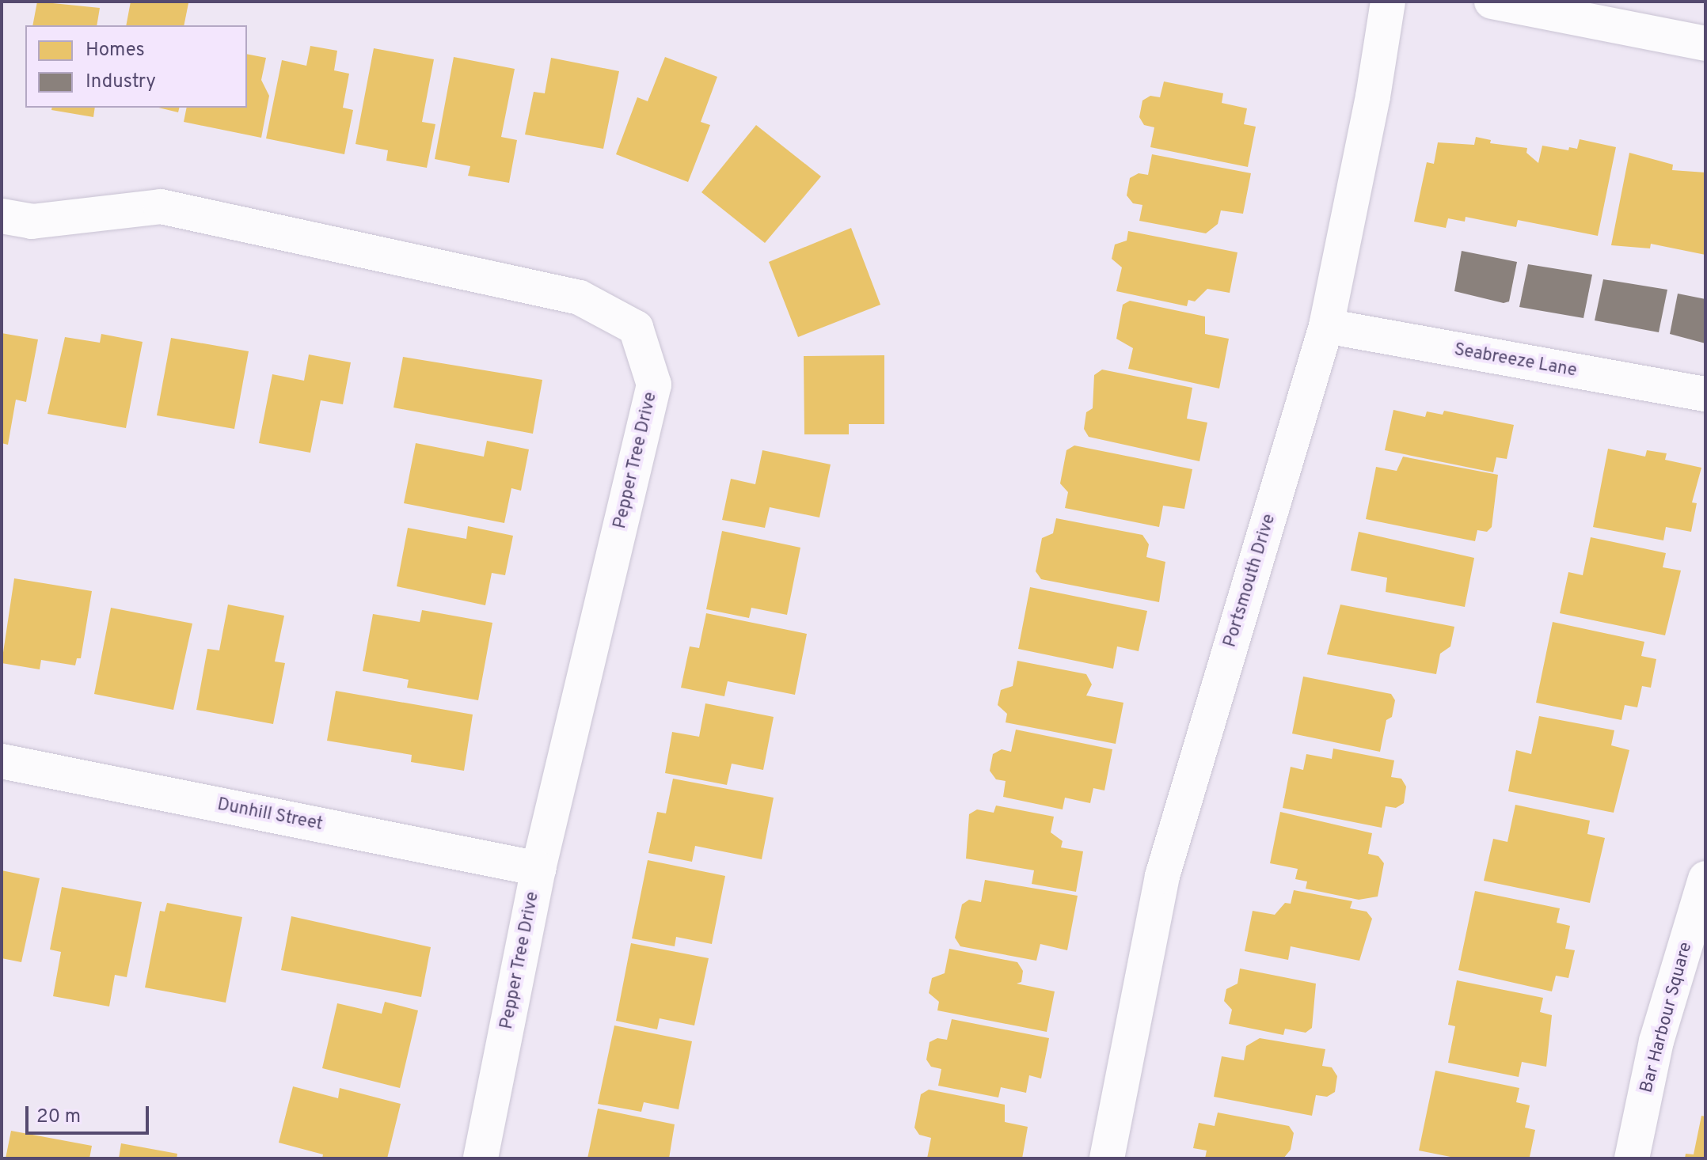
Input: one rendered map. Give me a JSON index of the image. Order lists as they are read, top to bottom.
{
  "streets": {
    "street": [
      "Seabreeze Lane",
      "Pepper Tree Drive",
      "Portsmouth Drive",
      "Dunhill Street",
      "Bar Harbour Square"
    ]
  },
  "crossings": [
    ["Seabreeze Lane", "Portsmouth Drive"],
    ["Pepper Tree Drive", "Dunhill Street"]
  ],
  "legend": ["Homes", "Industry"],
  "scale_bar": "20 m"
}
